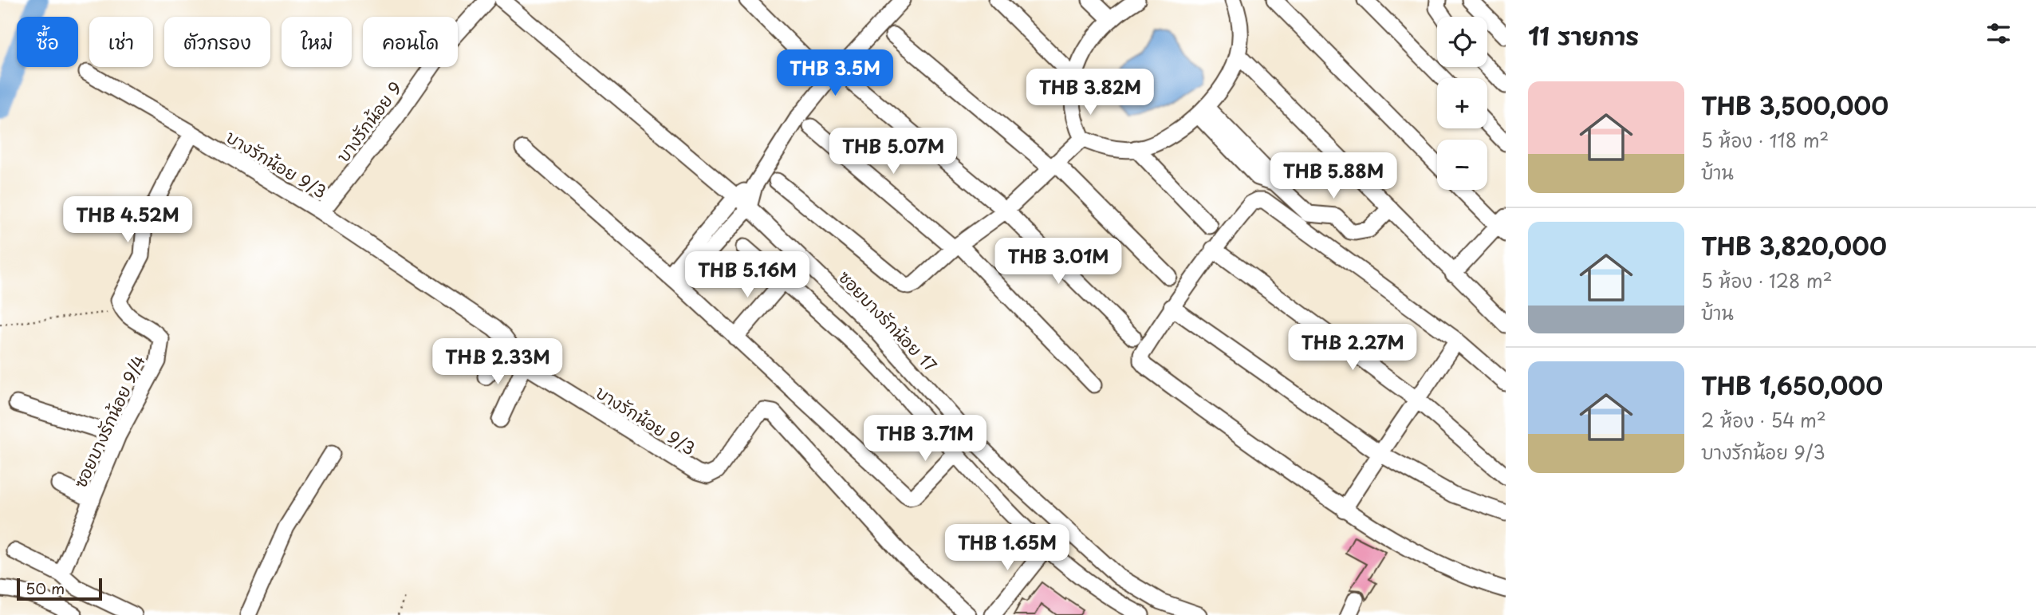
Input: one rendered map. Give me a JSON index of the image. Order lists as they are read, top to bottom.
{
  "streets": {
    "street": [
      "บางรักน้อย 9",
      "บางรักน้อย 9/3",
      "ซอยบางรักน้อย 17",
      "ซอยบางรักน้อย 9/4"
    ]
  },
  "crossings": [
    ["บางรักน้อย 9", "บางรักน้อย 9/3"]
  ],
  "scale_bar": "50 m",
  "page": {
    "heading": "11 รายการ",
    "map_buttons": ["+", "−"],
    "chip": [
      "ซื้อ",
      "เช่า",
      "ตัวกรอง",
      "ใหม่",
      "คอนโด"
    ],
    "price": [
      "THB 3.5M",
      "THB 3.82M",
      "THB 5.07M",
      "THB 5.88M",
      "THB 4.52M",
      "THB 3.01M",
      "THB 5.16M",
      "THB 2.27M",
      "THB 2.33M",
      "THB 3.71M",
      "THB 1.65M"
    ],
    "list": [
      {
        "name": "THB 3,500,000",
        "note": "5 ห้อง · 118 m² · บ้าน"
      },
      {
        "name": "THB 3,820,000",
        "note": "5 ห้อง · 128 m² · บ้าน"
      },
      {
        "name": "THB 1,650,000",
        "note": "2 ห้อง · 54 m² · บางรักน้อย 9/3"
      }
    ],
    "scale": "50 m"
  }
}
